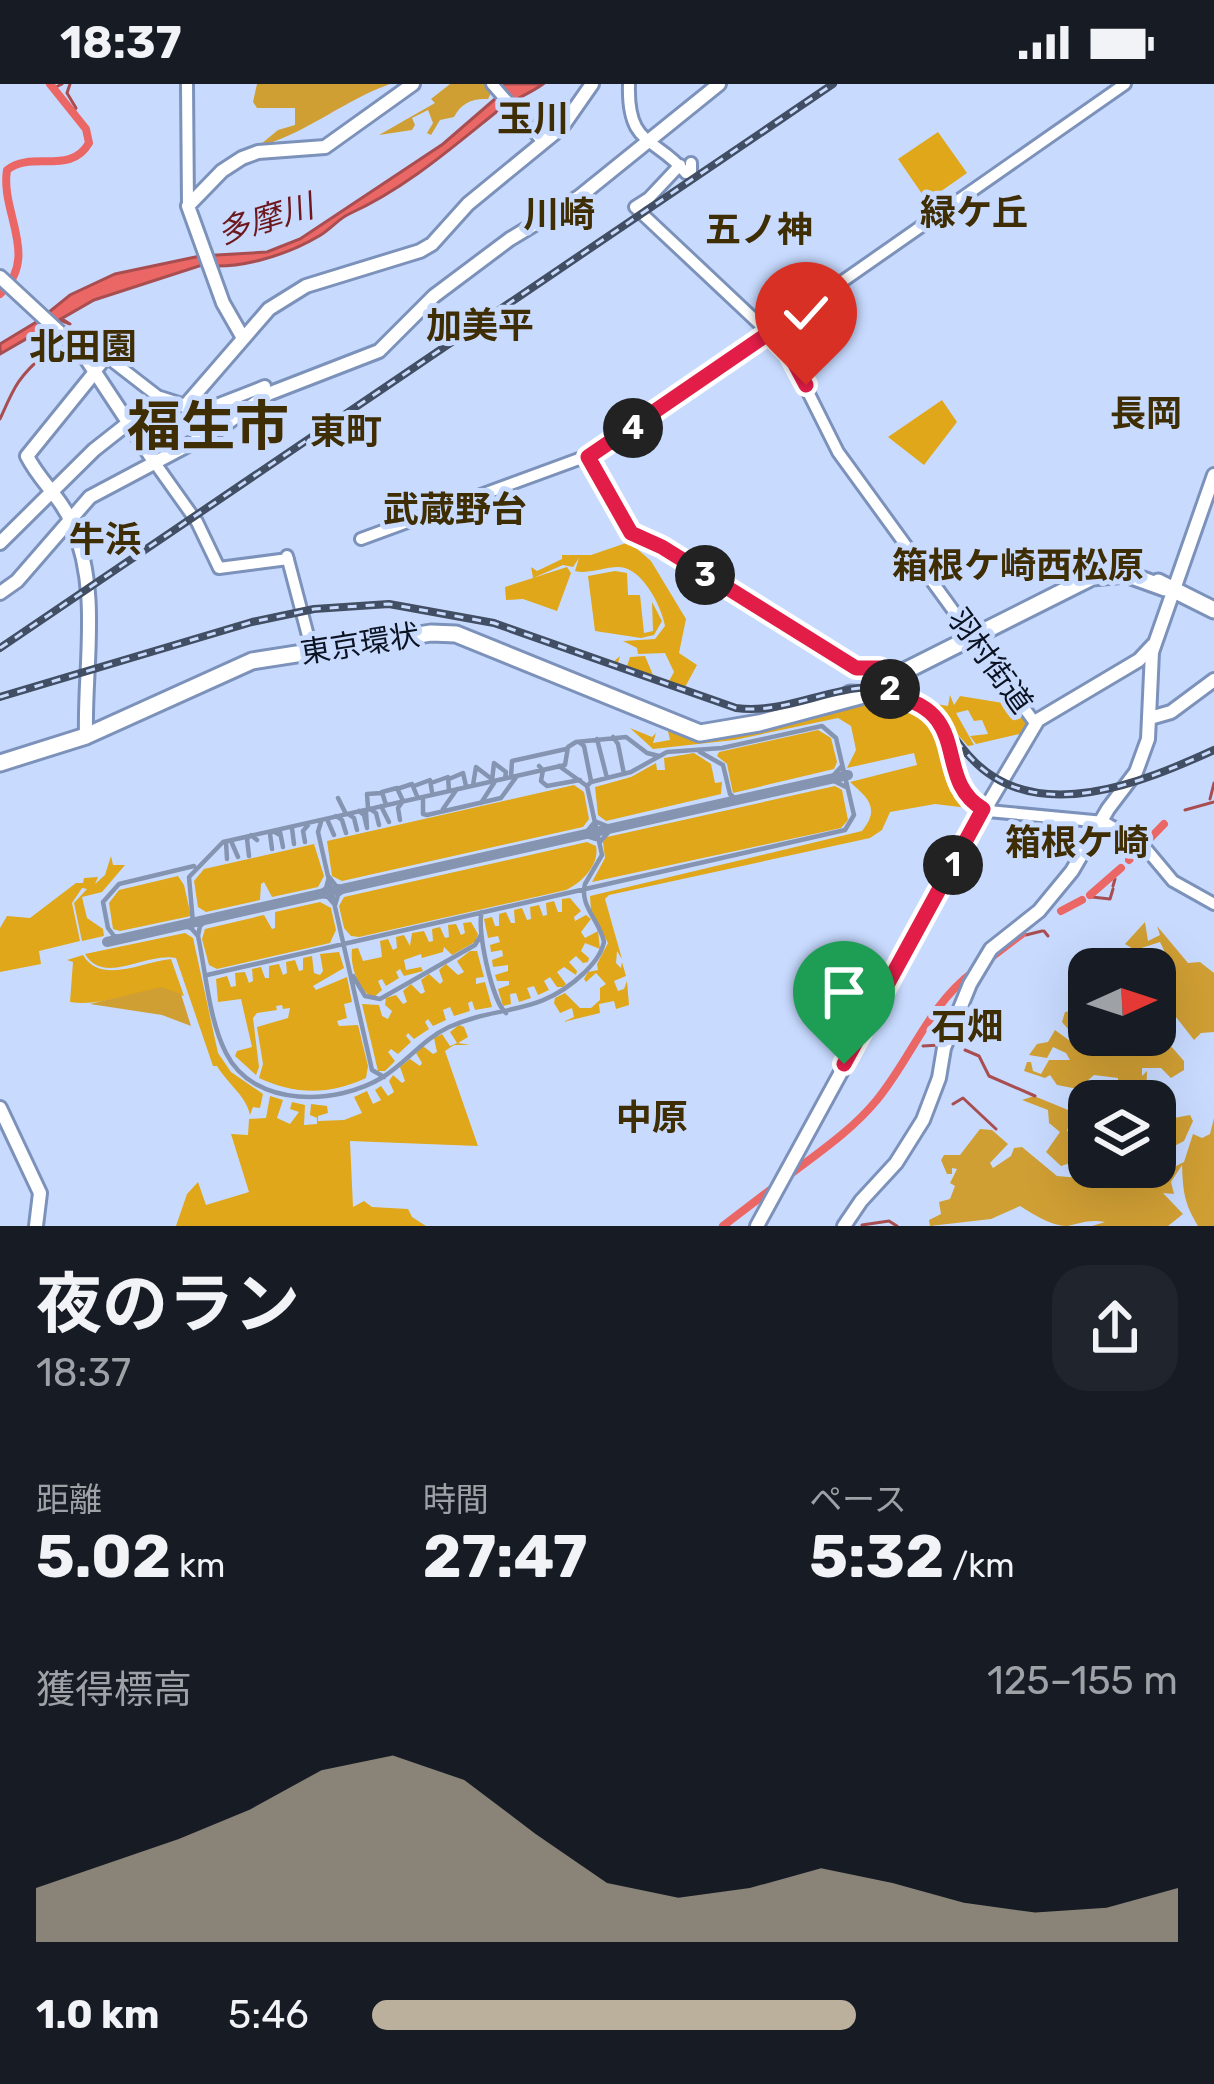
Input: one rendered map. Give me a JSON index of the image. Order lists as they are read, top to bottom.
{
  "streets": {
    "highway": ["東京環状"],
    "main road": ["羽村街道"]
  },
  "crossings": [
    ["東京環状", "羽村街道"]
  ],
  "districts": [
    "玉川",
    "緑ケ丘",
    "川崎",
    "五ノ神",
    "加美平",
    "北田園",
    "長岡",
    "福生市",
    "東町",
    "武蔵野台",
    "牛浜",
    "箱根ケ崎西松原",
    "箱根ケ崎",
    "石畑",
    "中原"
  ],
  "water": ["多摩川"],
  "north": "right",
  "page": {
    "status": "18:37",
    "pins": [
      "4",
      "3",
      "2",
      "1"
    ],
    "heading": ["夜のラン", "18:37"],
    "stats": [
      ["距離", "5.02 km"],
      ["時間", "27:47"],
      ["ペース", "5:32 /km"]
    ],
    "chart": ["獲得標高", "125–155 m"],
    "list": [
      {
        "name": "1.0 km",
        "note": "5:46"
      }
    ]
  }
}
